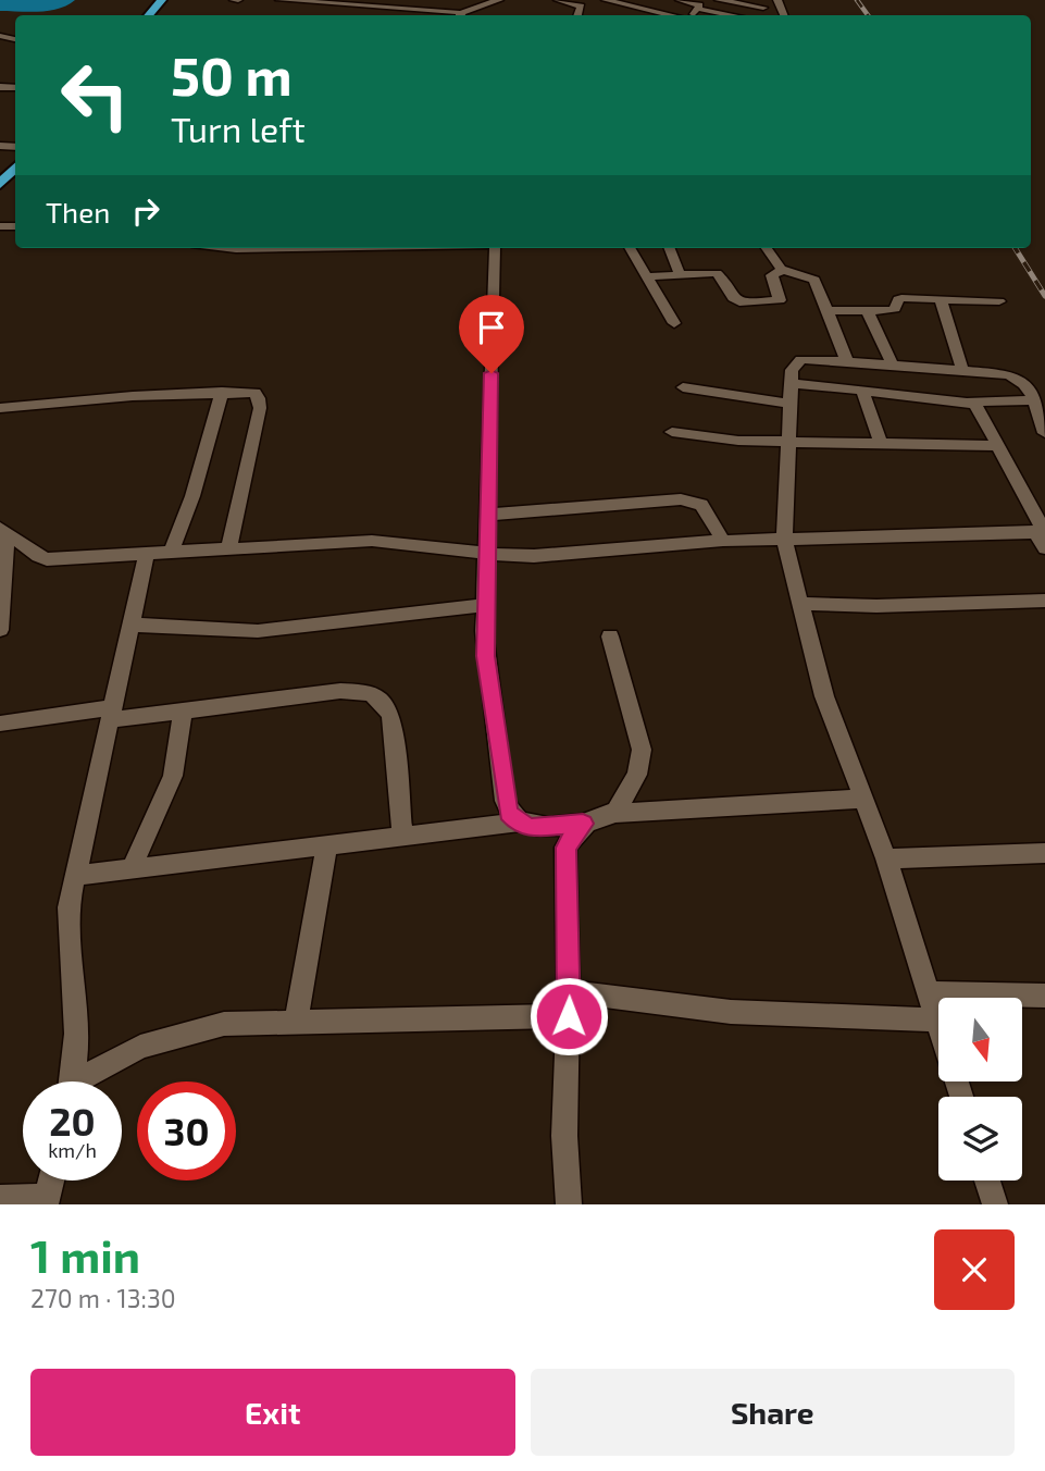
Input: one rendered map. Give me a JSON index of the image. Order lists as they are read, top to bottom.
{
  "north": "bottom",
  "page": {
    "turn": ["50 m", "Turn left"],
    "then": "Then",
    "speed": "20 km/h",
    "limit": "30",
    "heading": ["1 min", "270 m · 13:30"],
    "buttons": ["Exit", "Share"]
  }
}
